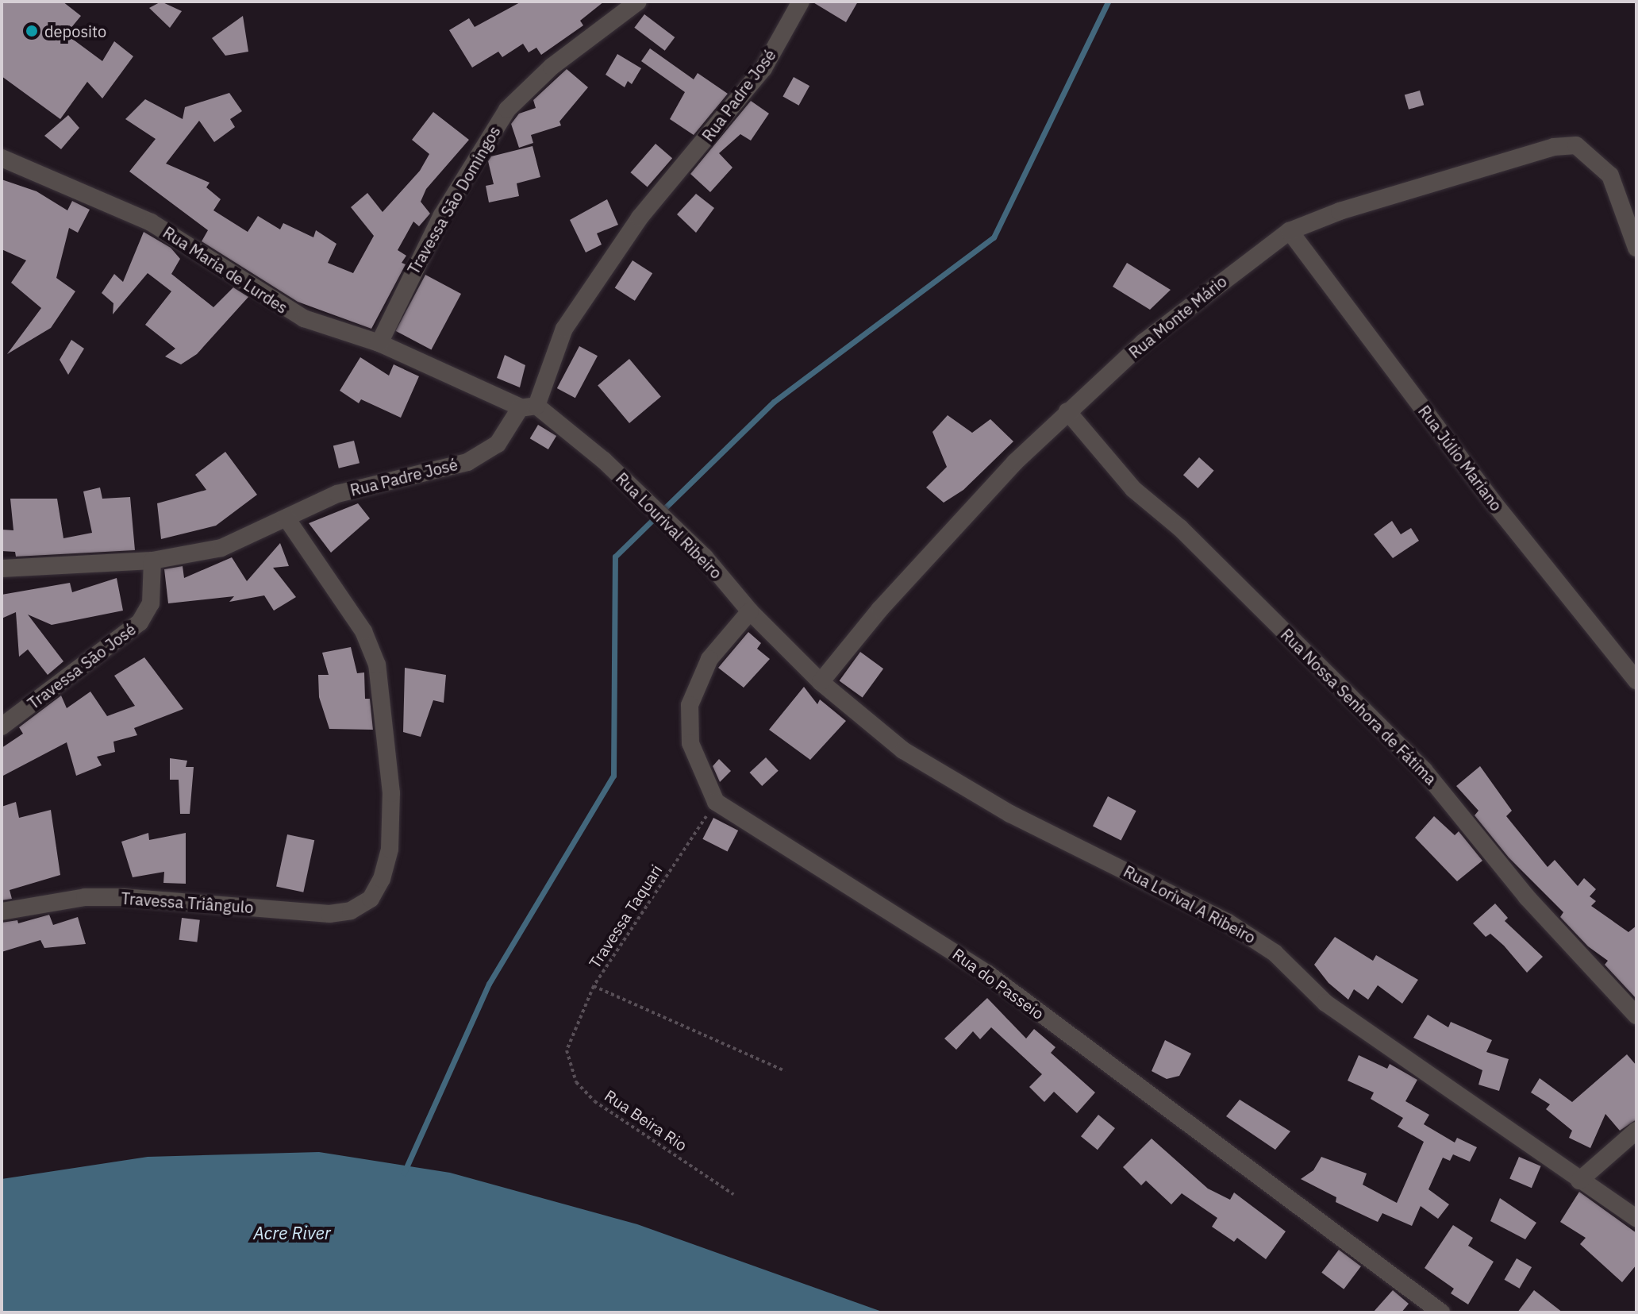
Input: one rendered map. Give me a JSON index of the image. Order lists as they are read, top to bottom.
{
  "streets": {
    "street": [
      "Rua Padre José",
      "Travessa São Domingos",
      "Rua Maria de Lurdes",
      "Rua Monte Mário",
      "Rua Júlio Mariano",
      "Rua Lourival Ribeiro",
      "Travessa São José",
      "Rua Nossa Senhora de Fátima",
      "Travessa Triângulo",
      "Rua Lorival A Ribeiro",
      "Rua do Passeio"
    ],
    "path": ["Travessa Taquari", "Rua Beira Rio"]
  },
  "crossings": [
    ["Rua Padre José", "Rua Maria de Lurdes"],
    ["Rua Padre José", "Rua Lourival Ribeiro"],
    ["Rua Padre José", "Travessa São José"],
    ["Rua Padre José", "Travessa Triângulo"],
    ["Travessa São Domingos", "Rua Maria de Lurdes"],
    ["Rua Maria de Lurdes", "Rua Lourival Ribeiro"],
    ["Rua Monte Mário", "Rua Júlio Mariano"],
    ["Rua Monte Mário", "Rua Lourival Ribeiro"],
    ["Rua Monte Mário", "Rua Nossa Senhora de Fátima"],
    ["Rua Monte Mário", "Rua Lorival A Ribeiro"],
    ["Rua Lourival Ribeiro", "Rua Lorival A Ribeiro"],
    ["Travessa Taquari", "Rua do Passeio"],
    ["Travessa Taquari", "Rua Beira Rio"]
  ],
  "water": ["Acre River"],
  "places": ["deposito"]
}
